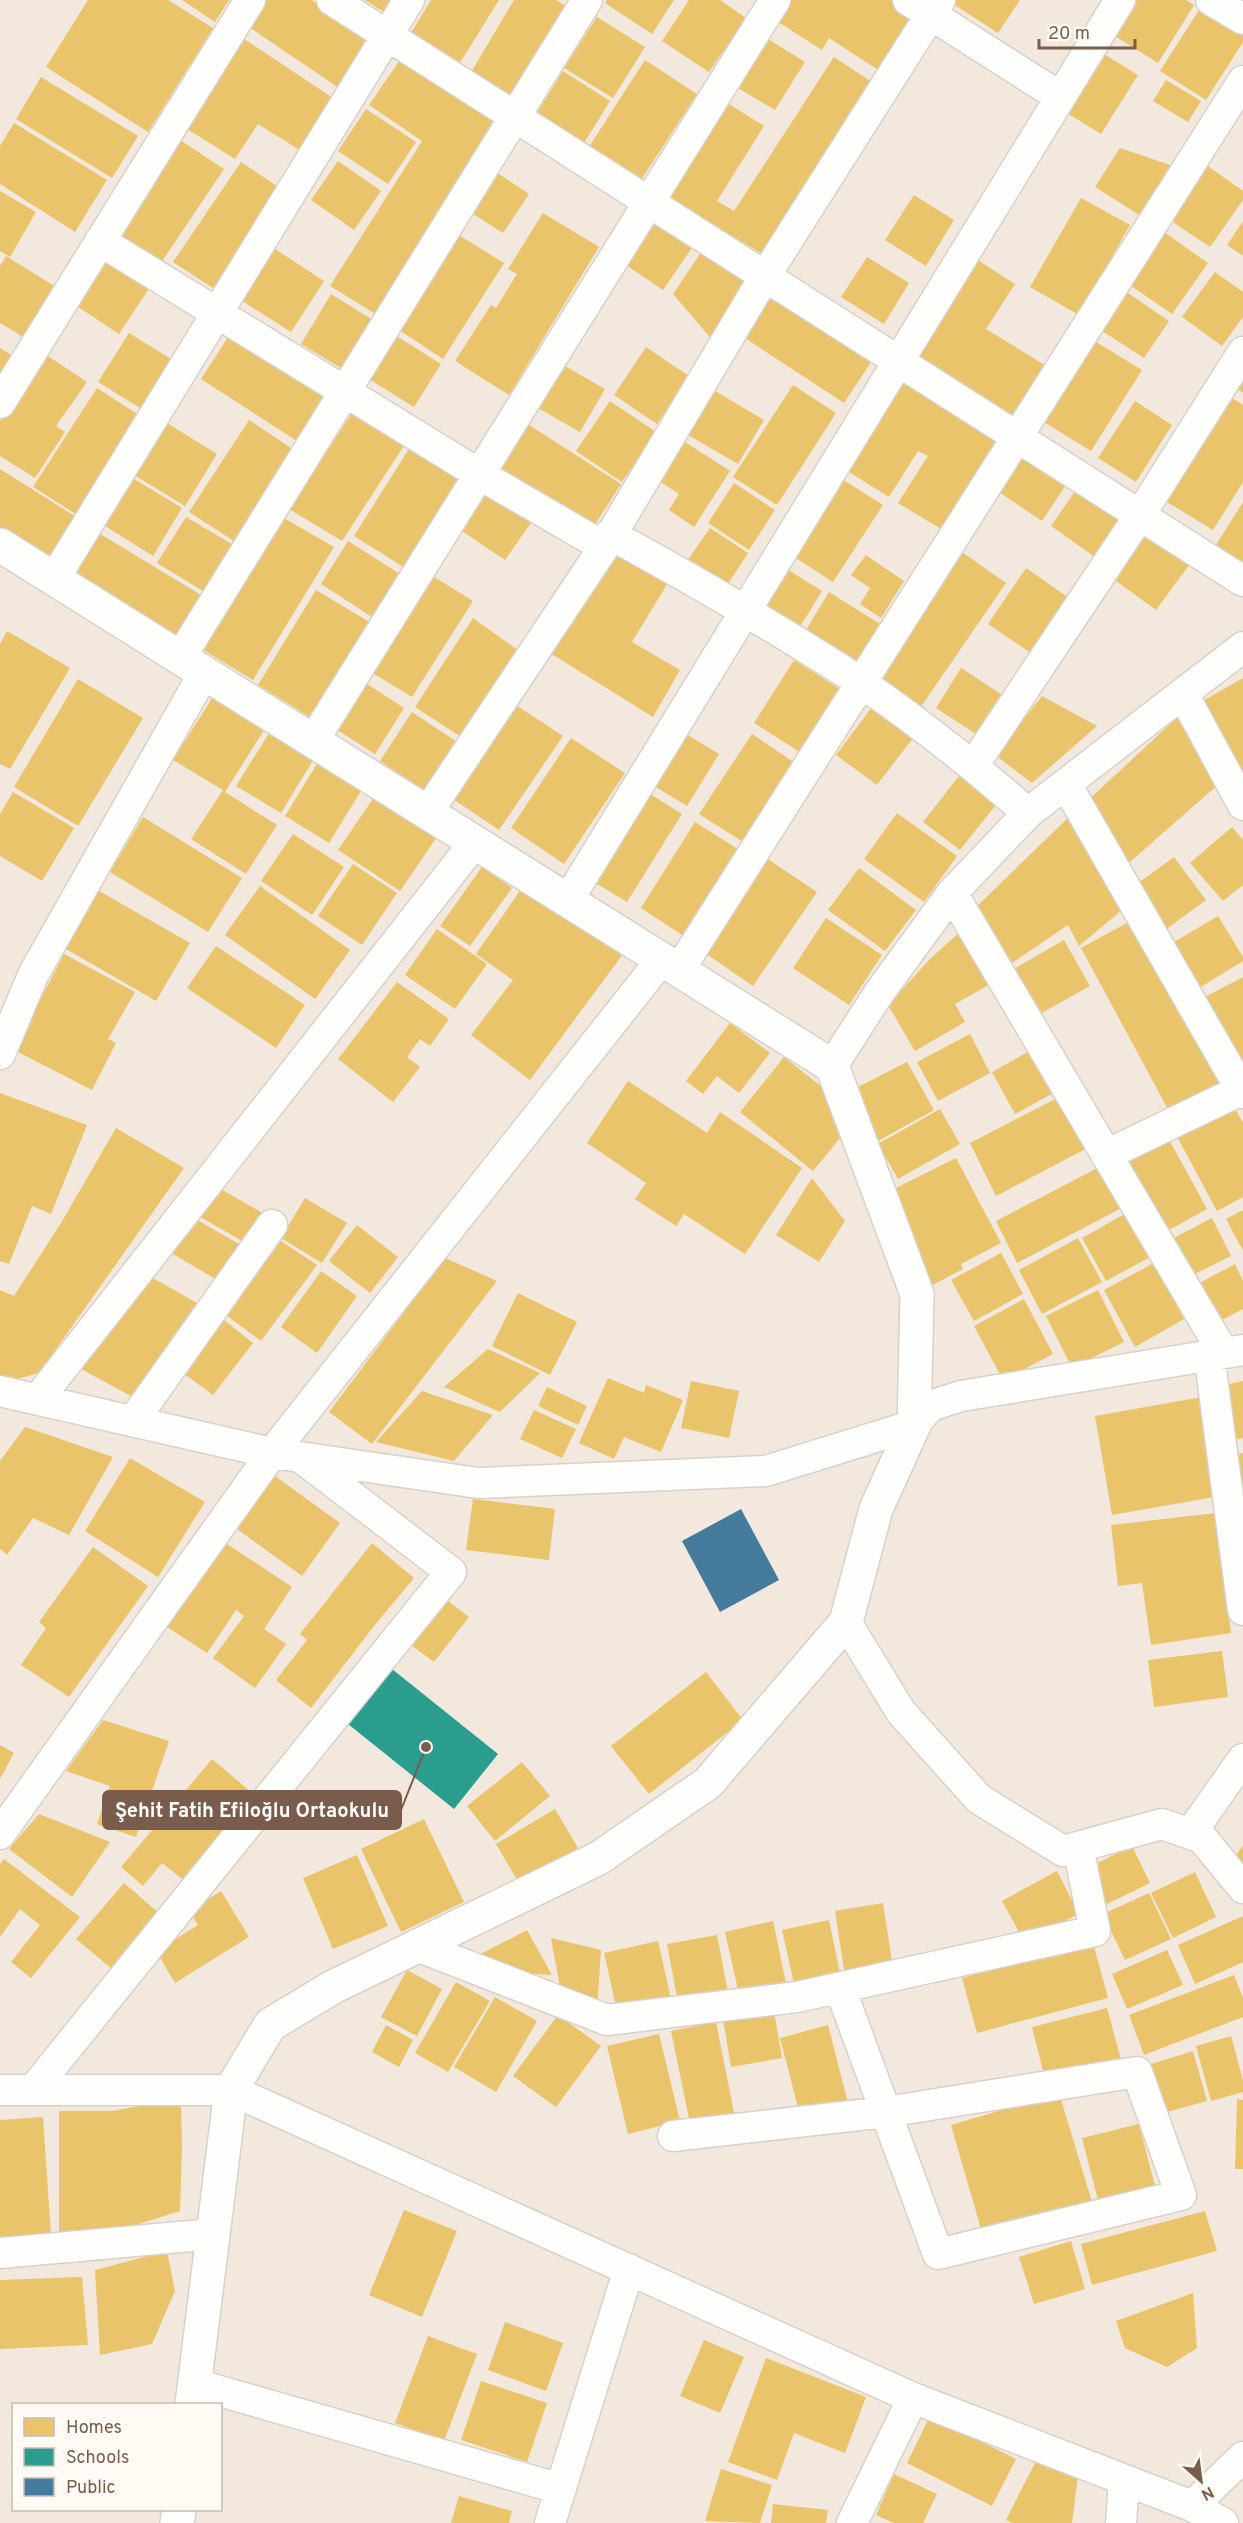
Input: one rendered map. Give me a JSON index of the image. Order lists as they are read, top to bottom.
{
  "places": ["Şehit Fatih Efiloğlu Ortaokulu"],
  "legend": ["Homes", "Schools", "Public"],
  "scale_bar": "20 m",
  "north": "bottom right"
}
